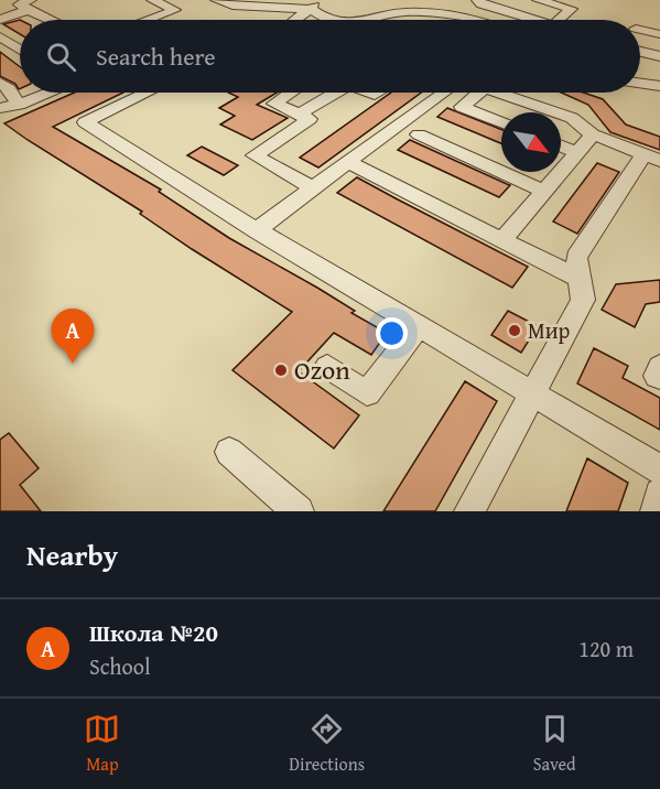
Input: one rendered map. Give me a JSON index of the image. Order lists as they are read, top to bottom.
{
  "places": ["Мир", "Ozon"],
  "north": "bottom right",
  "page": {
    "search": "Search here",
    "pins": "A",
    "heading": "Nearby",
    "list": [
      {
        "mark": "A",
        "name": "Школа №20",
        "note": "School",
        "value": "120 m"
      }
    ],
    "nav": ["Map", "Directions", "Saved"]
  }
}
